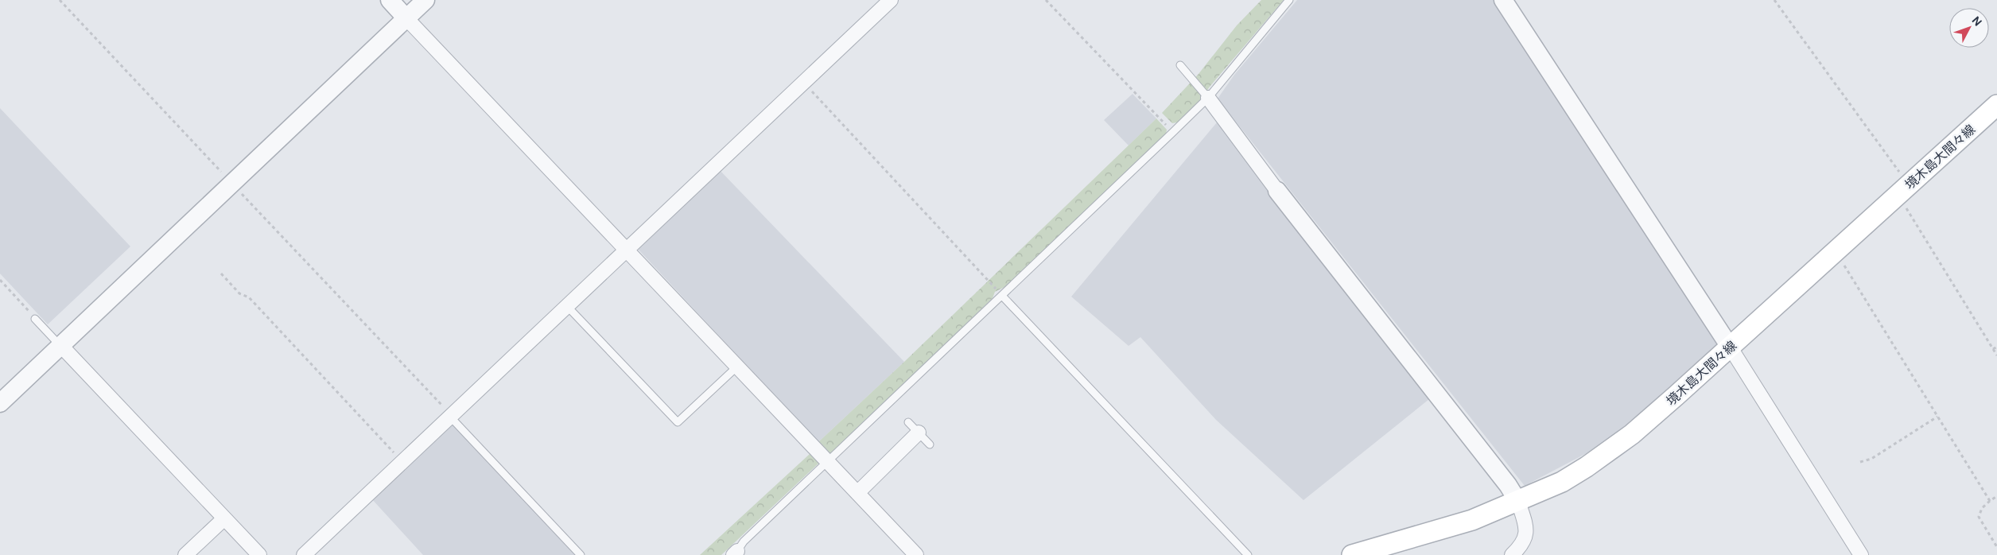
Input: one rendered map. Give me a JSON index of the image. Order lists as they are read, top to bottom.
{
  "streets": {
    "main road": ["境木島大間々線"]
  },
  "north": "top right"
}
